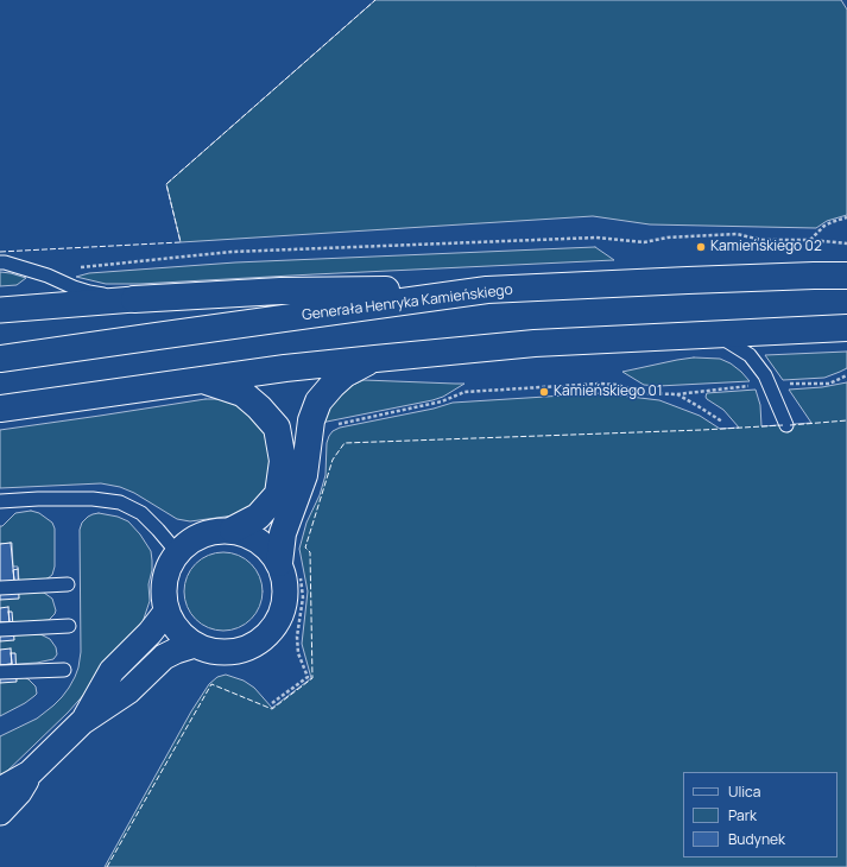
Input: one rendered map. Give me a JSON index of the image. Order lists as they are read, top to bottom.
{
  "streets": {
    "main road": ["Generała Henryka Kamieńskiego"]
  },
  "places": ["Kamieńskiego 02", "Kamieńskiego 01"],
  "legend": ["Ulica", "Park", "Budynek"]
}
